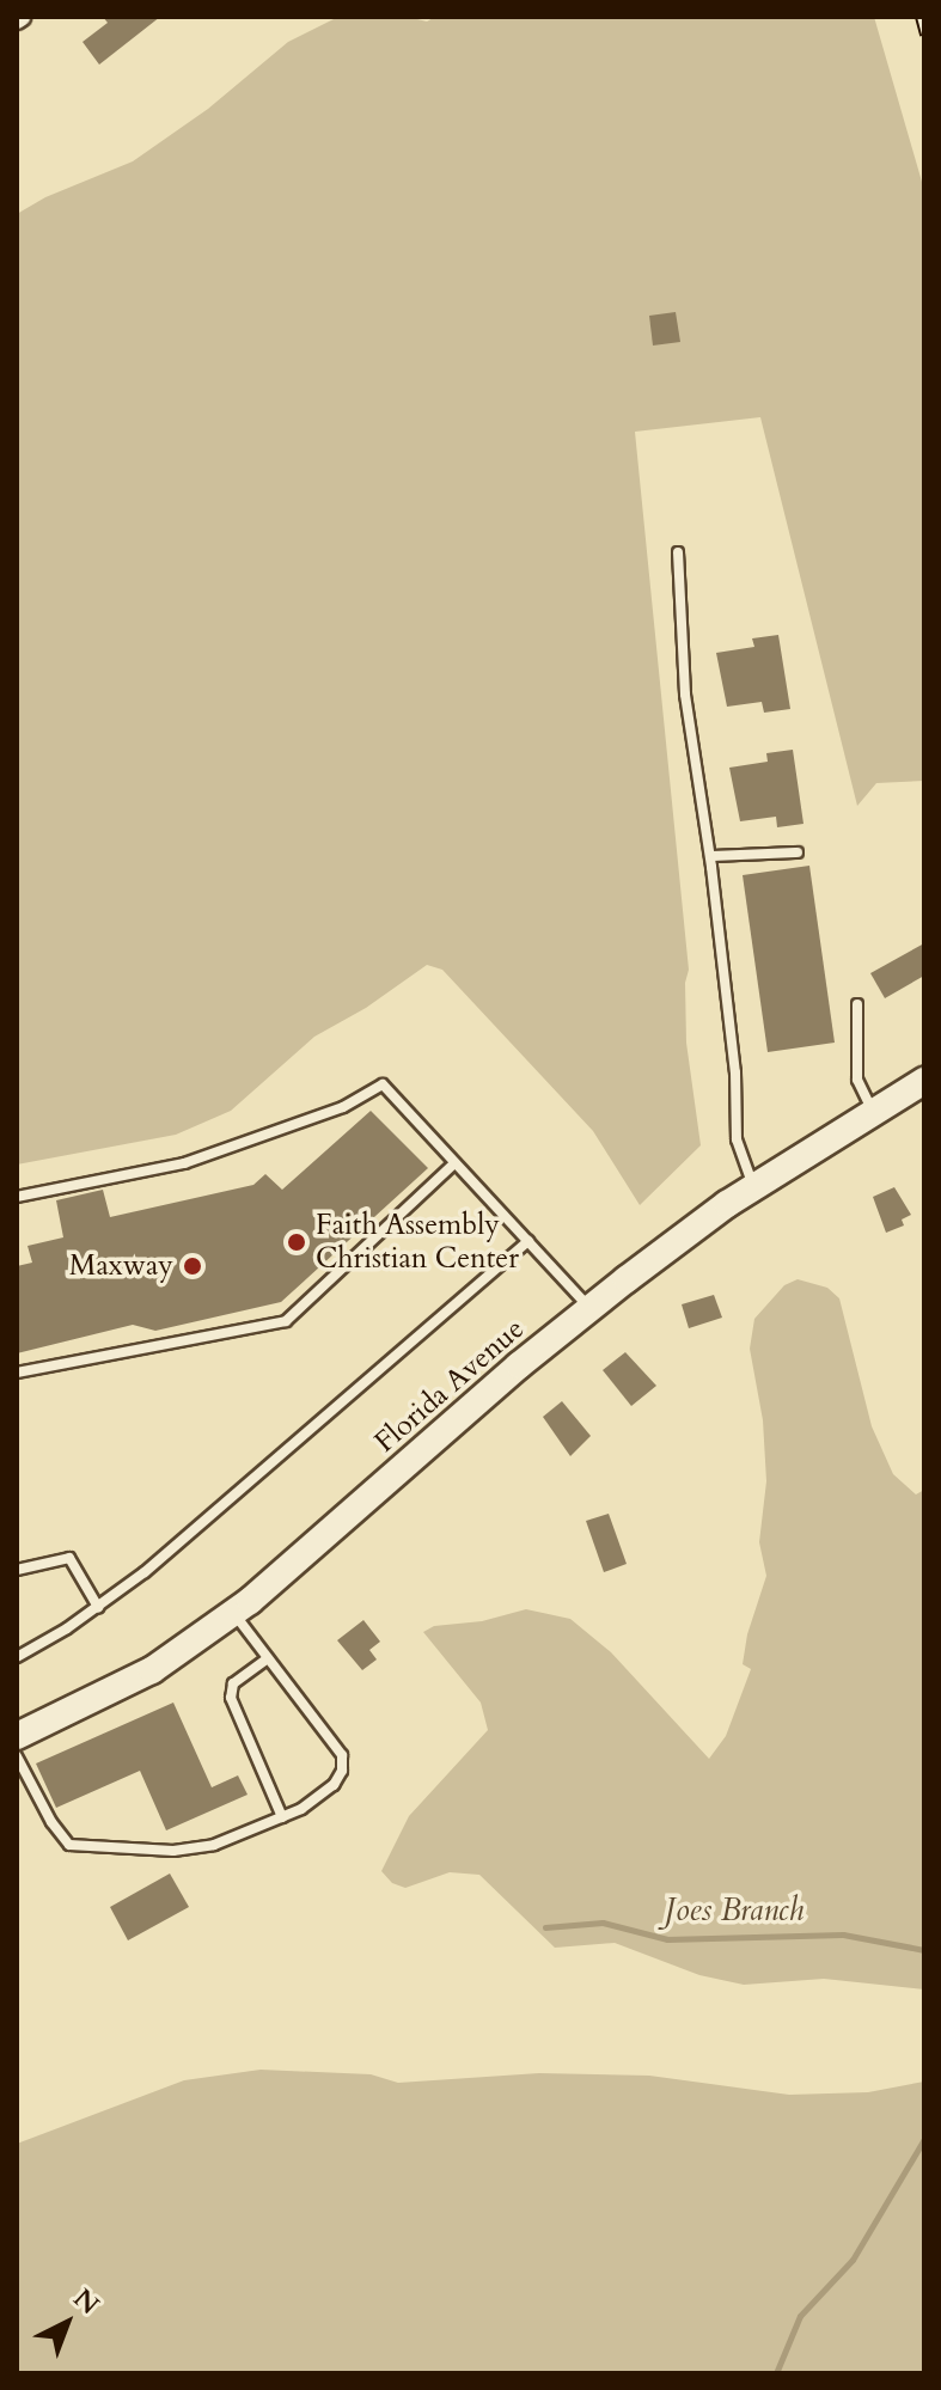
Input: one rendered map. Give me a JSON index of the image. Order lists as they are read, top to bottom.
{
  "streets": {
    "main road": ["Florida Avenue"]
  },
  "water": ["Joes Branch"],
  "places": ["Faith Assembly Christian Center", "Maxway"],
  "north": "top right"
}
